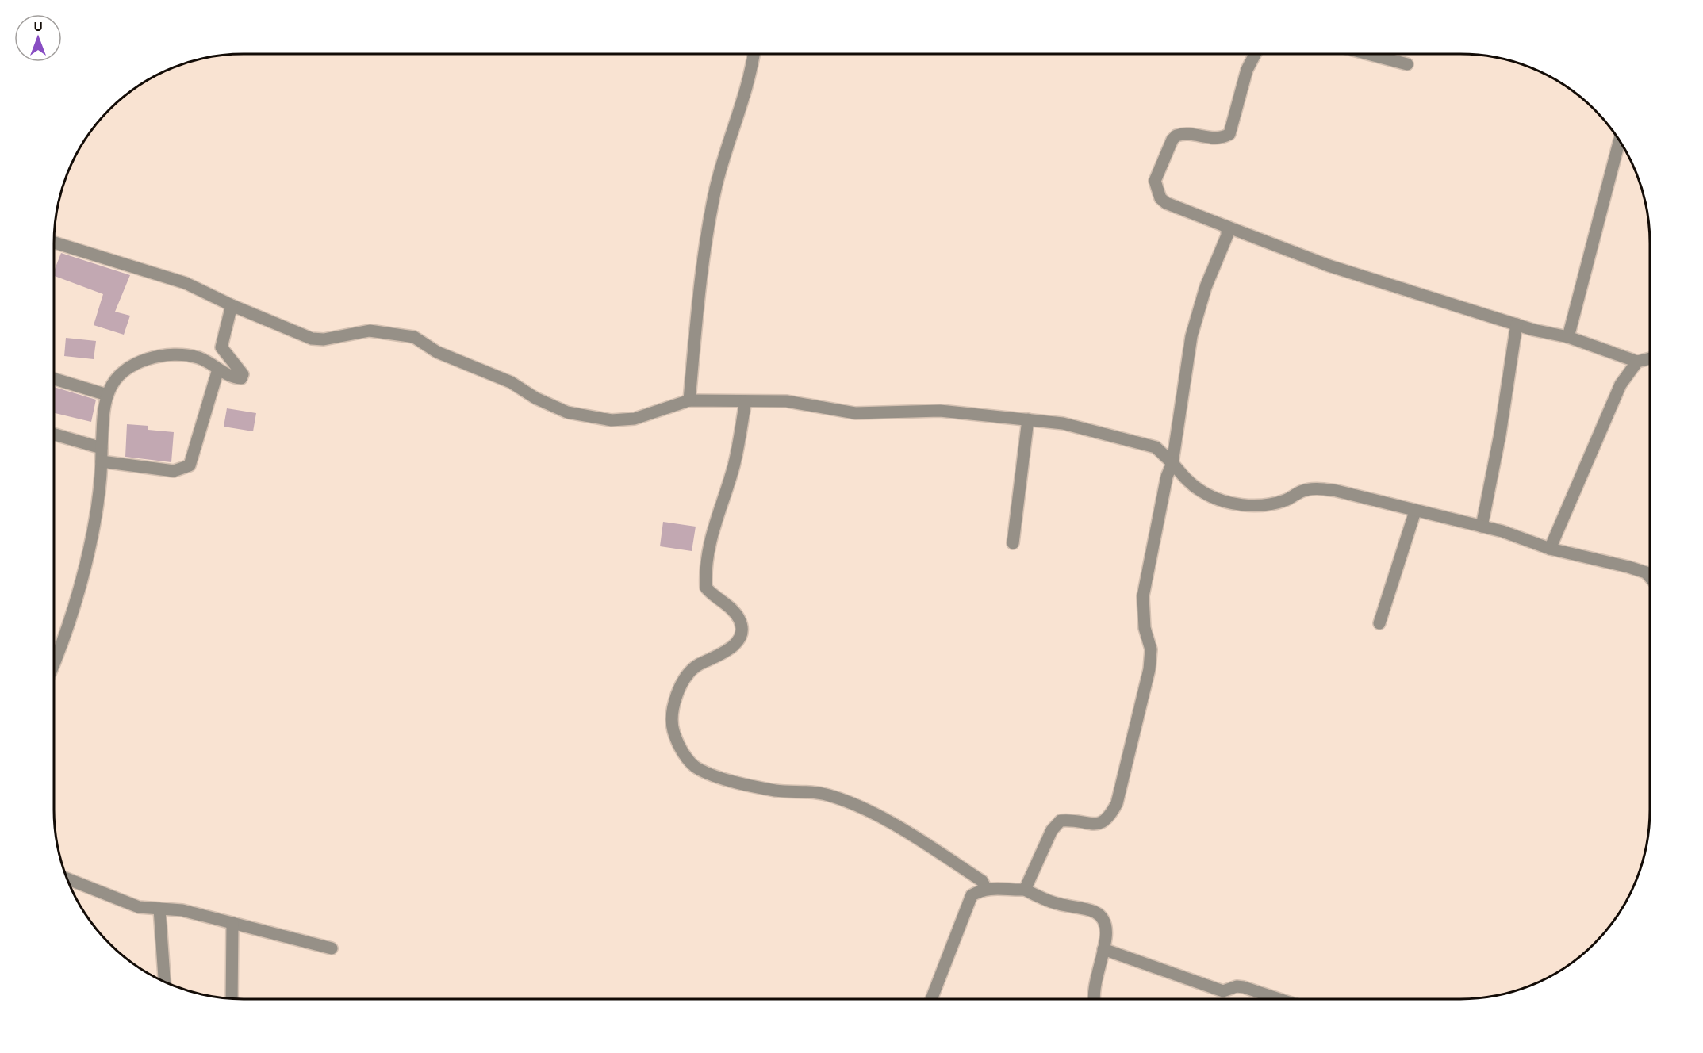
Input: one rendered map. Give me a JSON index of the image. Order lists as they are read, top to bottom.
{
  "north": "top"
}
